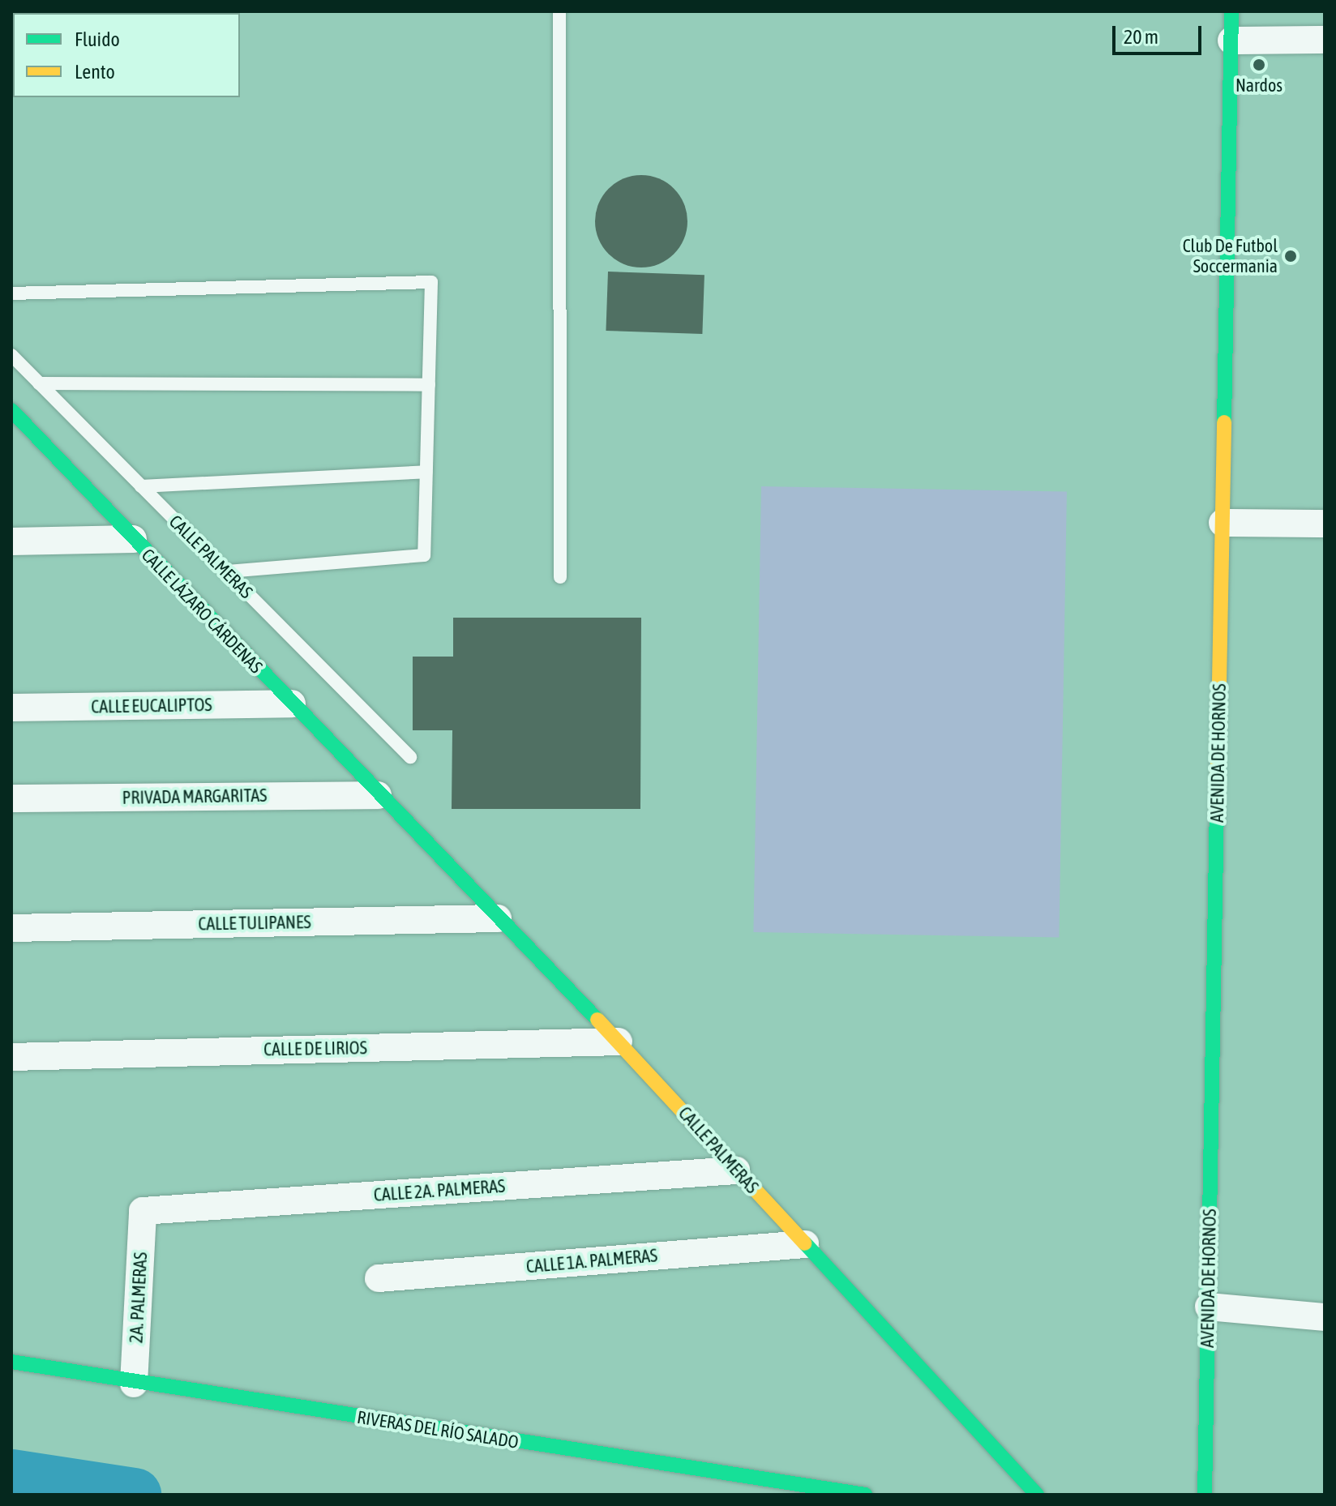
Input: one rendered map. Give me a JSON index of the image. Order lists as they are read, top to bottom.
{
  "streets": {
    "street": [
      "CALLE PALMERAS",
      "CALLE LÁZARO CÁRDENAS",
      "CALLE EUCALIPTOS",
      "AVENIDA DE HORNOS",
      "PRIVADA MARGARITAS",
      "CALLE TULIPANES",
      "CALLE DE LIRIOS",
      "CALLE 2A. PALMERAS",
      "CALLE 1A. PALMERAS",
      "2A. PALMERAS",
      "RIVERAS DEL RÍO SALADO"
    ]
  },
  "crossings": [
    ["CALLE PALMERAS", "CALLE LÁZARO CÁRDENAS"],
    ["CALLE PALMERAS", "PRIVADA MARGARITAS"],
    ["CALLE PALMERAS", "CALLE TULIPANES"],
    ["CALLE PALMERAS", "CALLE DE LIRIOS"],
    ["CALLE PALMERAS", "CALLE 2A. PALMERAS"],
    ["CALLE PALMERAS", "CALLE 1A. PALMERAS"],
    ["CALLE LÁZARO CÁRDENAS", "CALLE EUCALIPTOS"],
    ["CALLE LÁZARO CÁRDENAS", "PRIVADA MARGARITAS"],
    ["CALLE 2A. PALMERAS", "2A. PALMERAS"],
    ["2A. PALMERAS", "RIVERAS DEL RÍO SALADO"]
  ],
  "places": ["Nardos", "Club De Futbol Soccermania"],
  "legend": ["Fluido", "Lento"],
  "scale_bar": "20 m"
}
